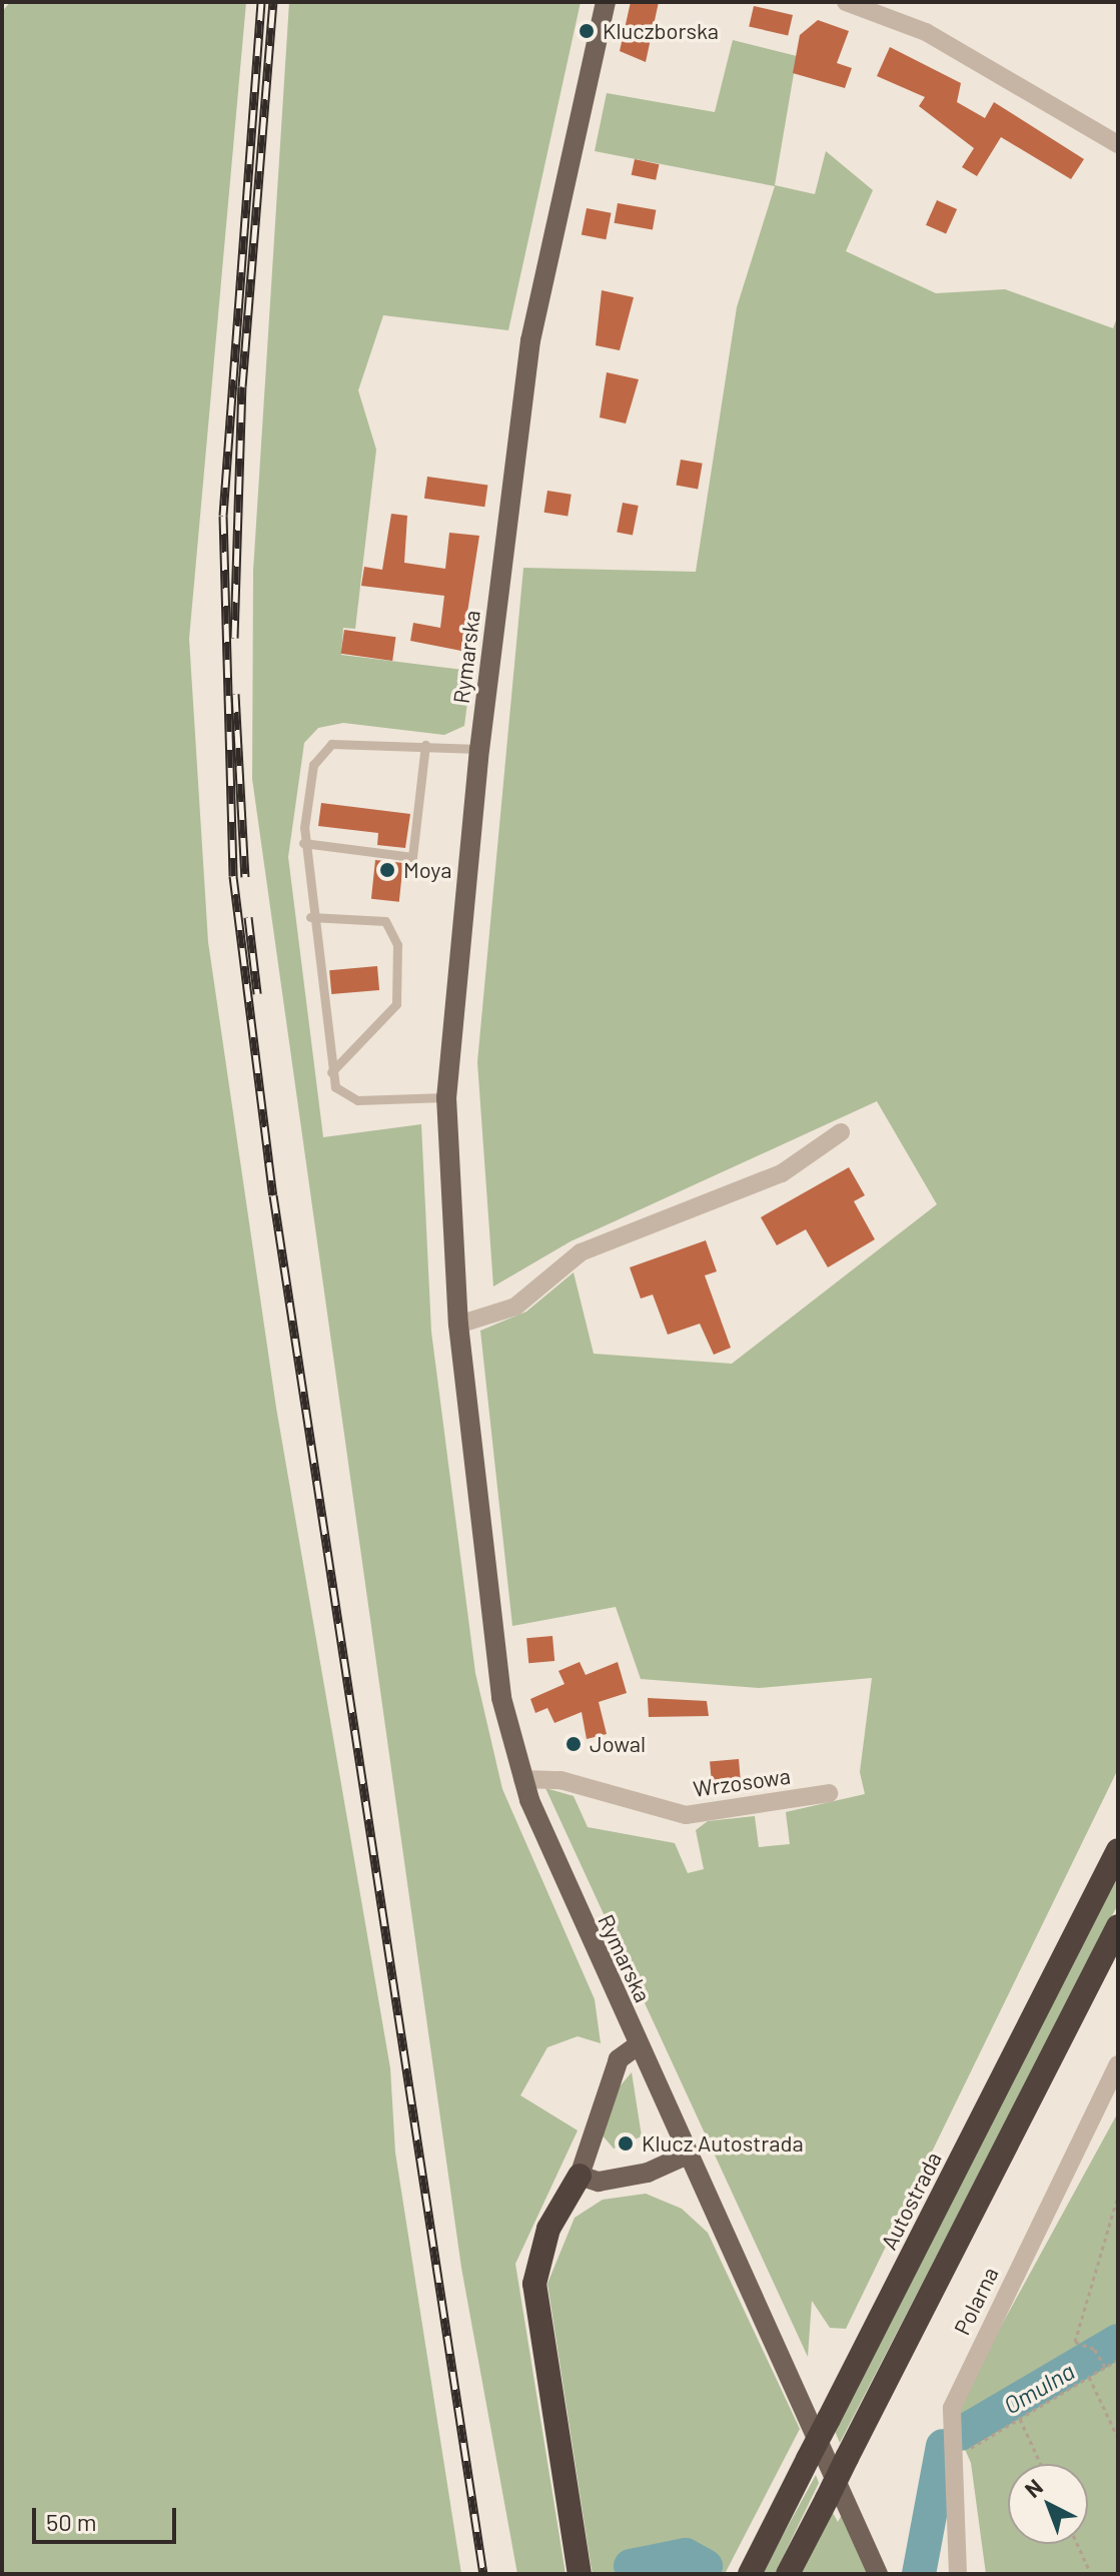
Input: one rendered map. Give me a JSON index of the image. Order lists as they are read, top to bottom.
{
  "streets": {
    "highway": ["Autostrada"],
    "main road": ["Rymarska"],
    "street": ["Wrzosowa", "Polarna"]
  },
  "crossings": [
    ["Rymarska", "Wrzosowa"]
  ],
  "water": ["Omulna"],
  "places": [
    "Kluczborska",
    "Moya",
    "Jowal",
    "Klucz Autostrada"
  ],
  "scale_bar": "50 m",
  "north": "top left"
}
